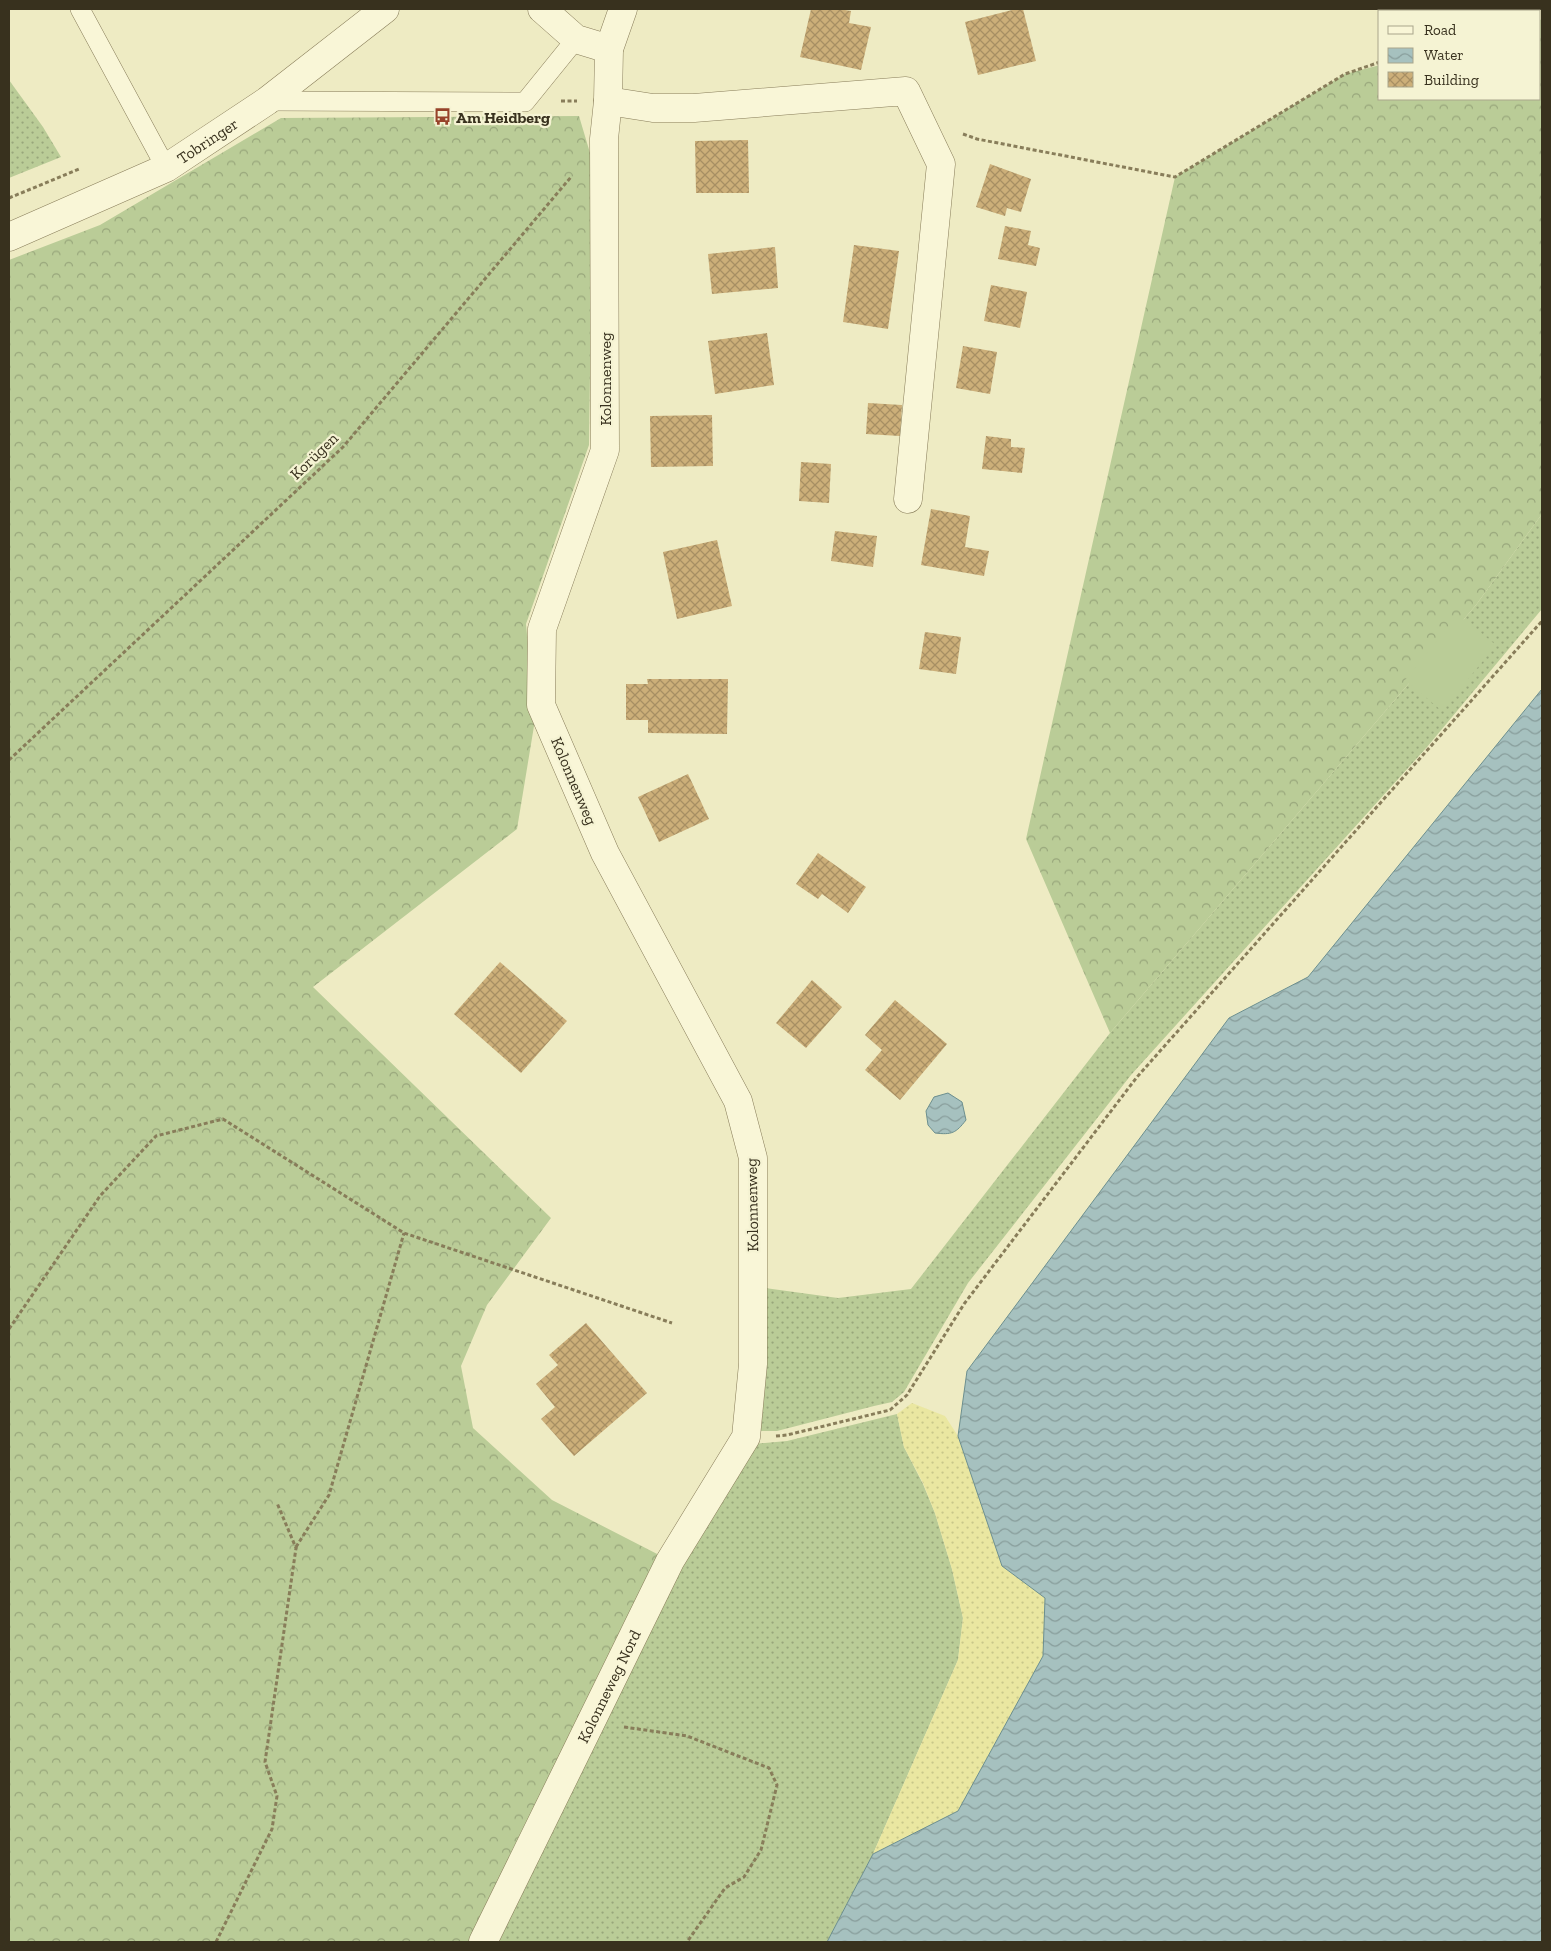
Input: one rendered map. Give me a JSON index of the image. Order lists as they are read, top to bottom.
{
  "streets": {
    "street": ["Tobringer", "Kolonnenweg", "Kolonneweg Nord"],
    "path": ["Korügen"]
  },
  "crossings": [
    ["Kolonnenweg", "Kolonneweg Nord"]
  ],
  "places": {
    "bus stop": ["Am Heidberg"]
  },
  "legend": ["Road", "Water", "Building"]
}
